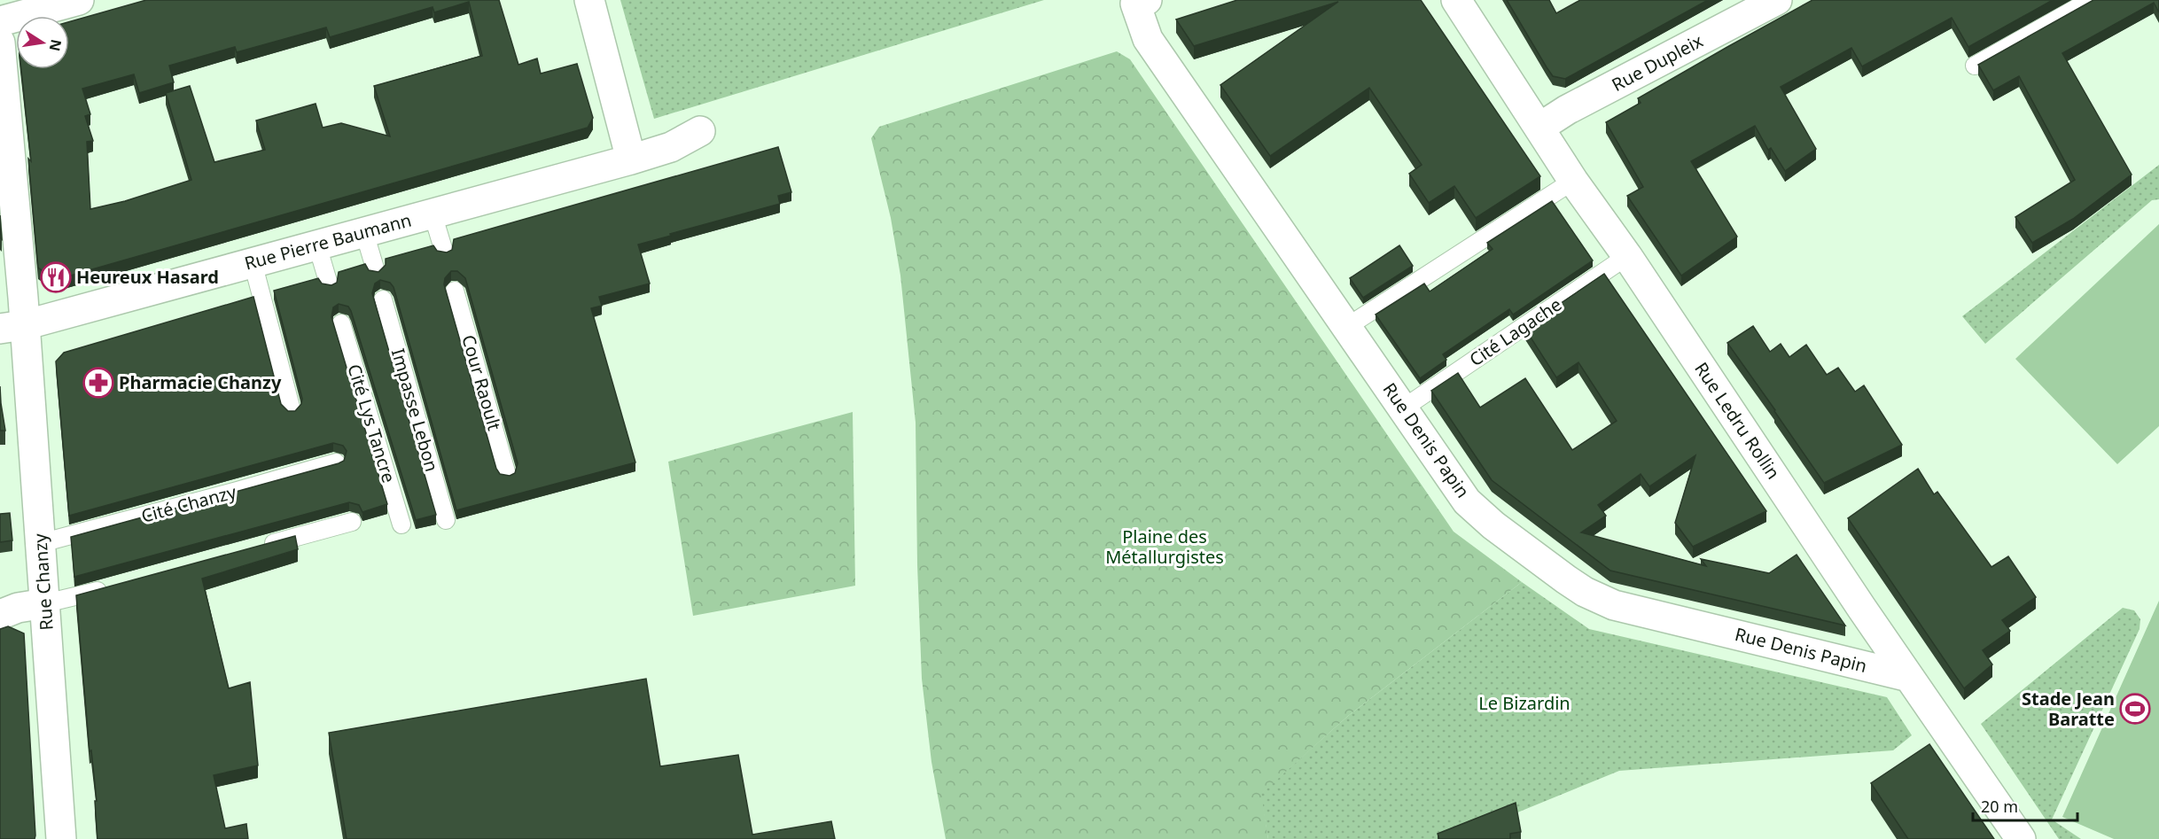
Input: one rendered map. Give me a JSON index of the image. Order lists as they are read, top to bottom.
{
  "streets": {
    "street": [
      "Rue Dupleix",
      "Rue Pierre Baumann",
      "Rue Ledru Rollin",
      "Rue Denis Papin",
      "Rue Chanzy"
    ],
    "lane": [
      "Cité Lagache",
      "Cour Raoult",
      "Impasse Lebon",
      "Cité Lys Tancre",
      "Cité Chanzy"
    ]
  },
  "crossings": [
    ["Rue Dupleix", "Rue Ledru Rollin"],
    ["Rue Pierre Baumann", "Rue Chanzy"],
    ["Cité Lagache", "Rue Ledru Rollin"],
    ["Cité Lagache", "Rue Denis Papin"],
    ["Rue Ledru Rollin", "Rue Denis Papin"],
    ["Cité Chanzy", "Rue Chanzy"]
  ],
  "parks": ["Plaine des Métallurgistes", "Le Bizardin"],
  "places": {
    "restaurant": ["Heureux Hasard"],
    "pharmacy": ["Pharmacie Chanzy"],
    "sports": ["Stade Jean Baratte"]
  },
  "scale_bar": "20 m",
  "north": "right"
}
